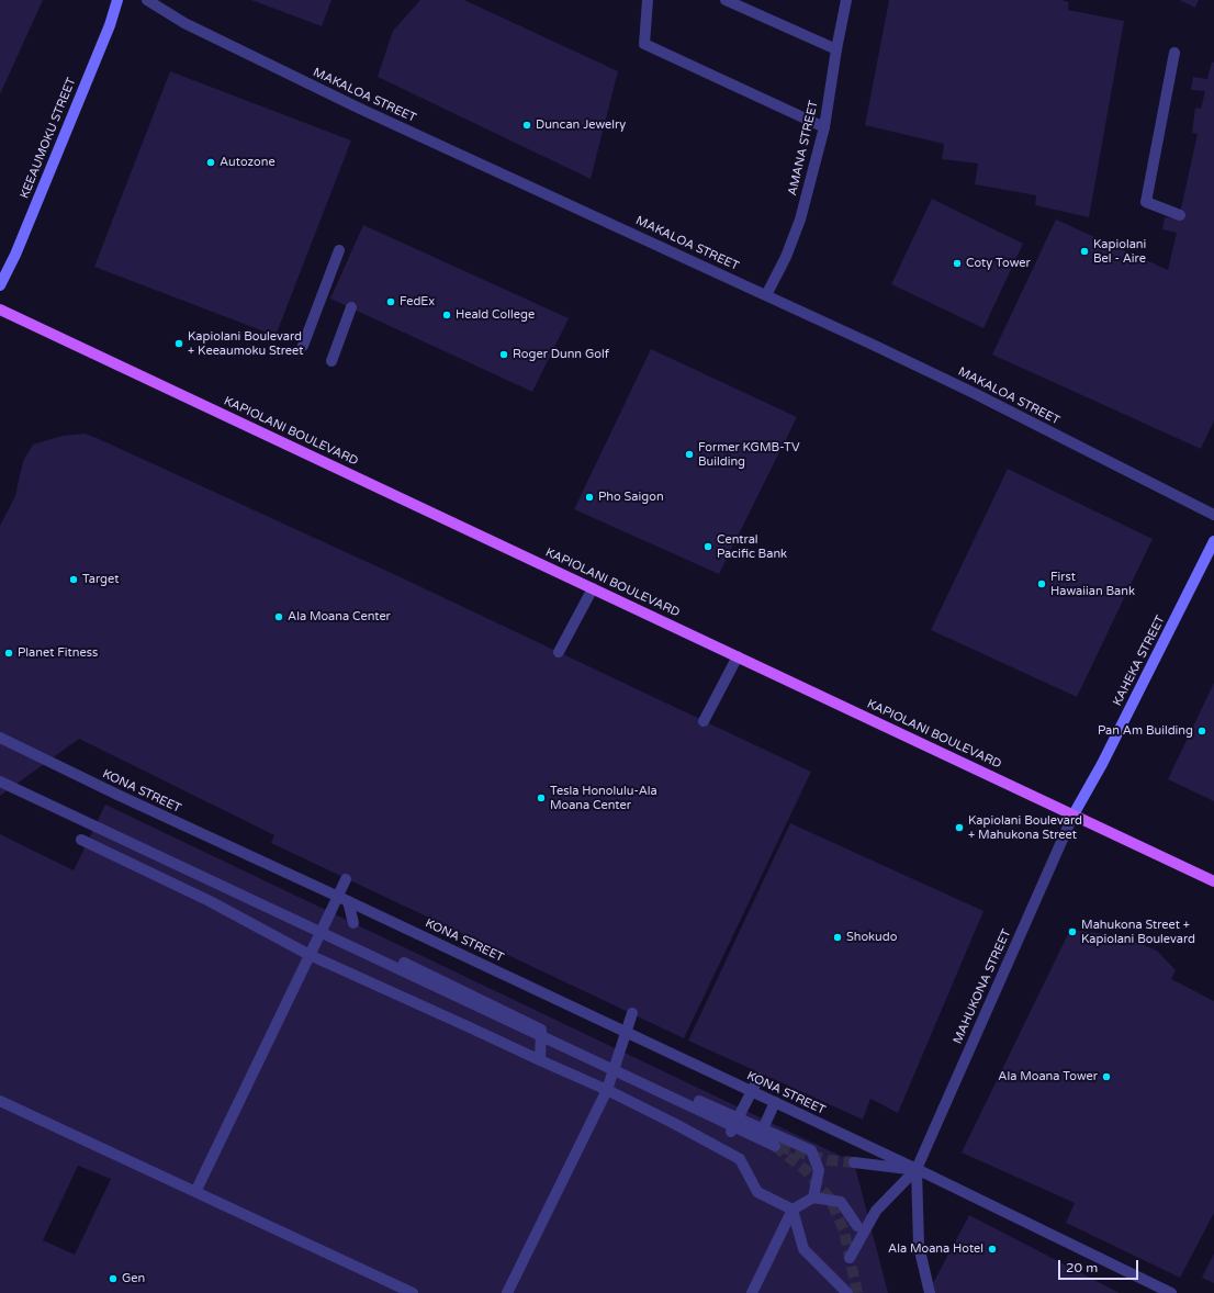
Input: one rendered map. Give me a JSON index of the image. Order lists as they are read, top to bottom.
{
  "streets": {
    "main road": ["KEEAUMOKU STREET", "KAPIOLANI BOULEVARD", "KAHEKA STREET"],
    "street": [
      "MAKALOA STREET",
      "AMANA STREET",
      "KONA STREET",
      "MAHUKONA STREET"
    ]
  },
  "crossings": [
    ["MAKALOA STREET", "AMANA STREET"],
    ["KAPIOLANI BOULEVARD", "KAHEKA STREET"],
    ["KAPIOLANI BOULEVARD", "MAHUKONA STREET"],
    ["KAHEKA STREET", "MAHUKONA STREET"],
    ["KONA STREET", "MAHUKONA STREET"]
  ],
  "places": [
    "Duncan Jewelry",
    "Autozone",
    "Kapiolani Bel - Aire",
    "Coty Tower",
    "FedEx",
    "Heald College",
    "Kapiolani Boulevard + Keeaumoku Street",
    "Roger Dunn Golf",
    "Former KGMB-TV Building",
    "Pho Saigon",
    "Central Pacific Bank",
    "Target",
    "First Hawaiian Bank",
    "Ala Moana Center",
    "Planet Fitness",
    "Pan Am Building",
    "Tesla Honolulu-Ala Moana Center",
    "Kapiolani Boulevard + Mahukona Street",
    "Mahukona Street + Kapiolani Boulevard",
    "Shokudo",
    "Ala Moana Tower",
    "Ala Moana Hotel",
    "Gen"
  ],
  "scale_bar": "20 m"
}
